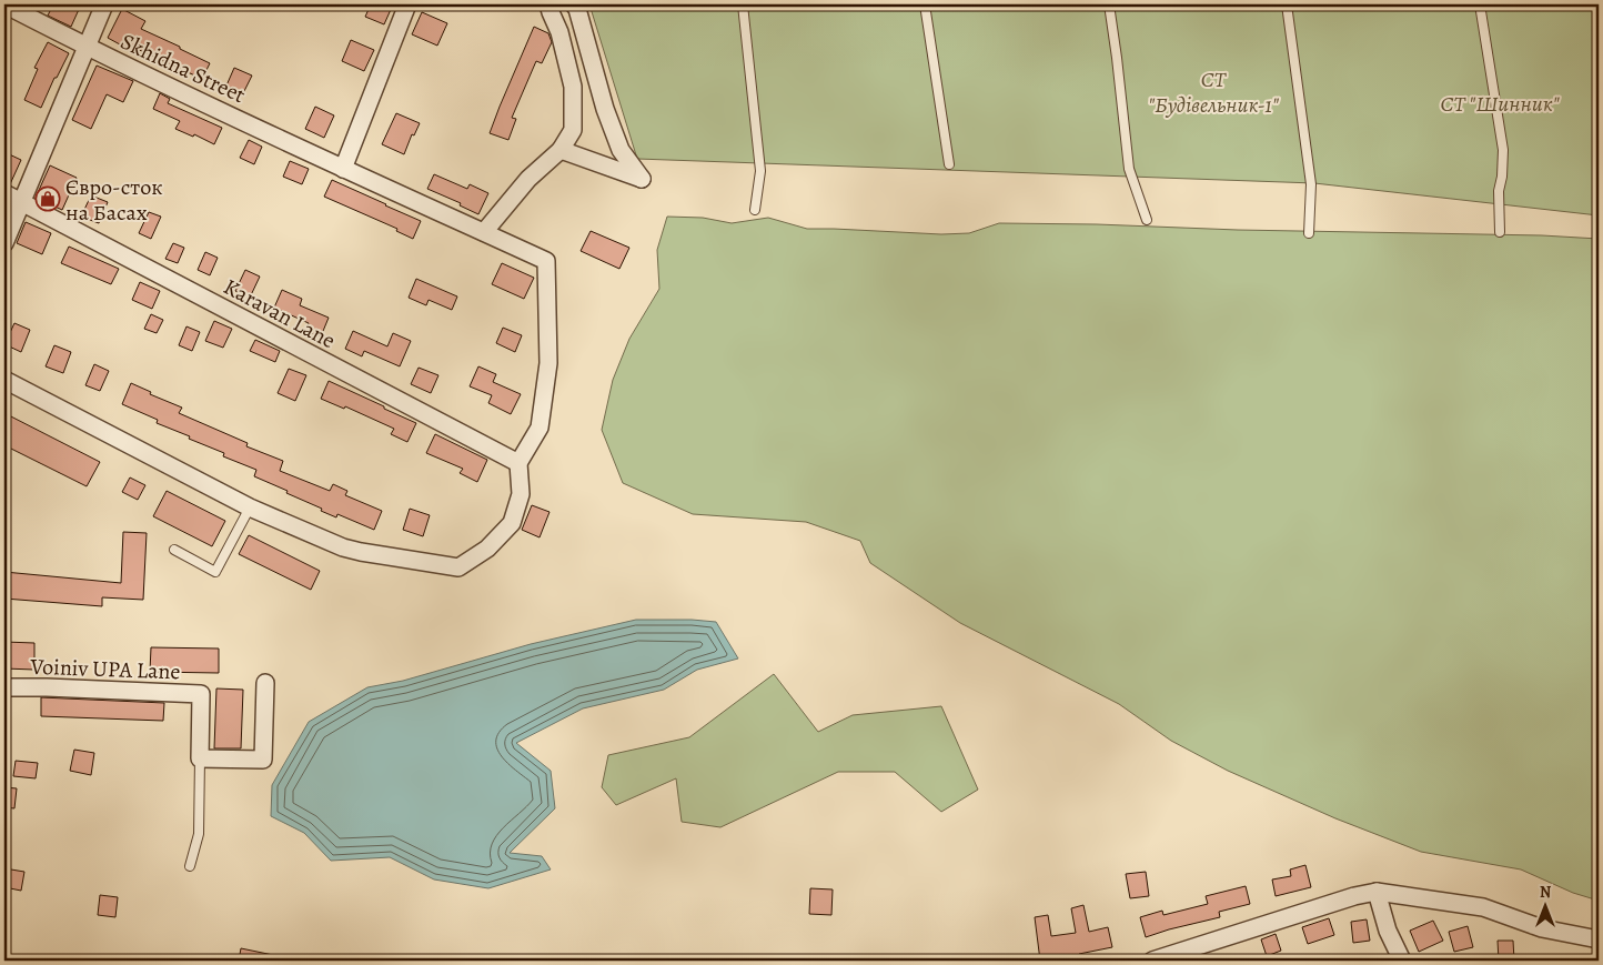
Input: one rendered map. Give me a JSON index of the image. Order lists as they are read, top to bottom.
{
  "streets": {
    "street": ["Skhidna Street", "Karavan Lane", "Voiniv UPA Lane"]
  },
  "crossings": [
    ["Skhidna Street", "Karavan Lane"]
  ],
  "parks": ["СТ \"Будівельник-1\"", "СТ \"Шинник\""],
  "places": {
    "shop": ["Євро-сток на Басах"]
  },
  "north": "top"
}
